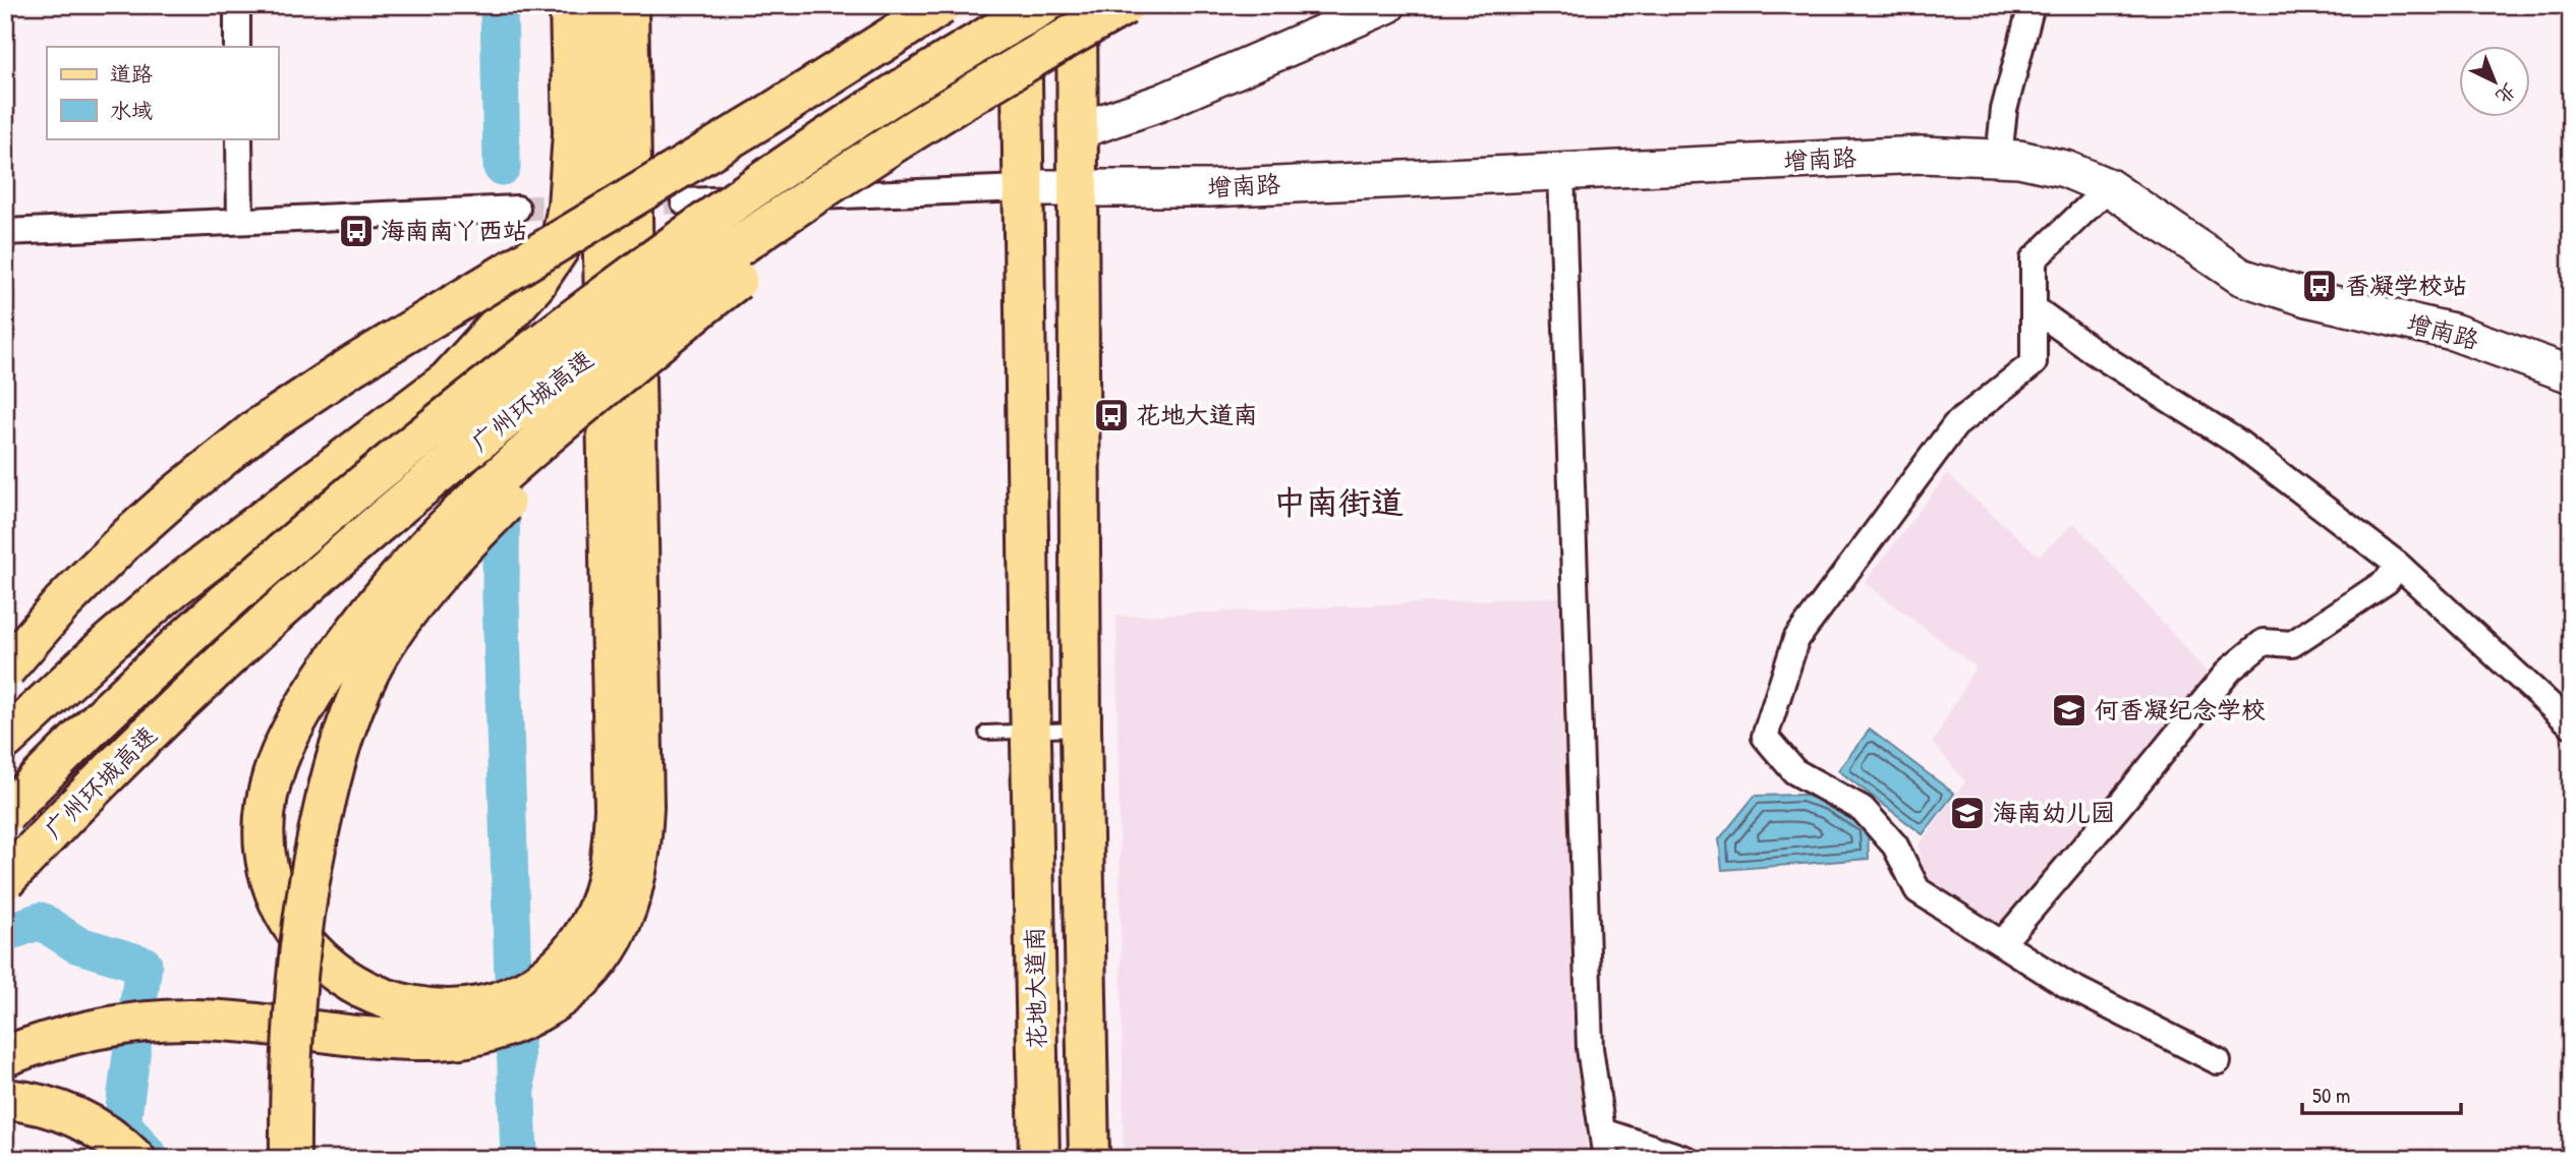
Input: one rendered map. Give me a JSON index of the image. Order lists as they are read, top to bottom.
{
  "streets": {
    "main road": ["广州环城高速", "花地大道南"],
    "street": ["增南路"]
  },
  "crossings": [
    ["增南路", "花地大道南"]
  ],
  "districts": ["中南街道"],
  "places": {
    "bus stop": ["海南南丫西站", "香凝学校站", "花地大道南"],
    "school or university": ["何香凝纪念学校", "海南幼儿园"]
  },
  "legend": ["道路", "水域"],
  "scale_bar": "50 m",
  "north": "bottom right"
}
